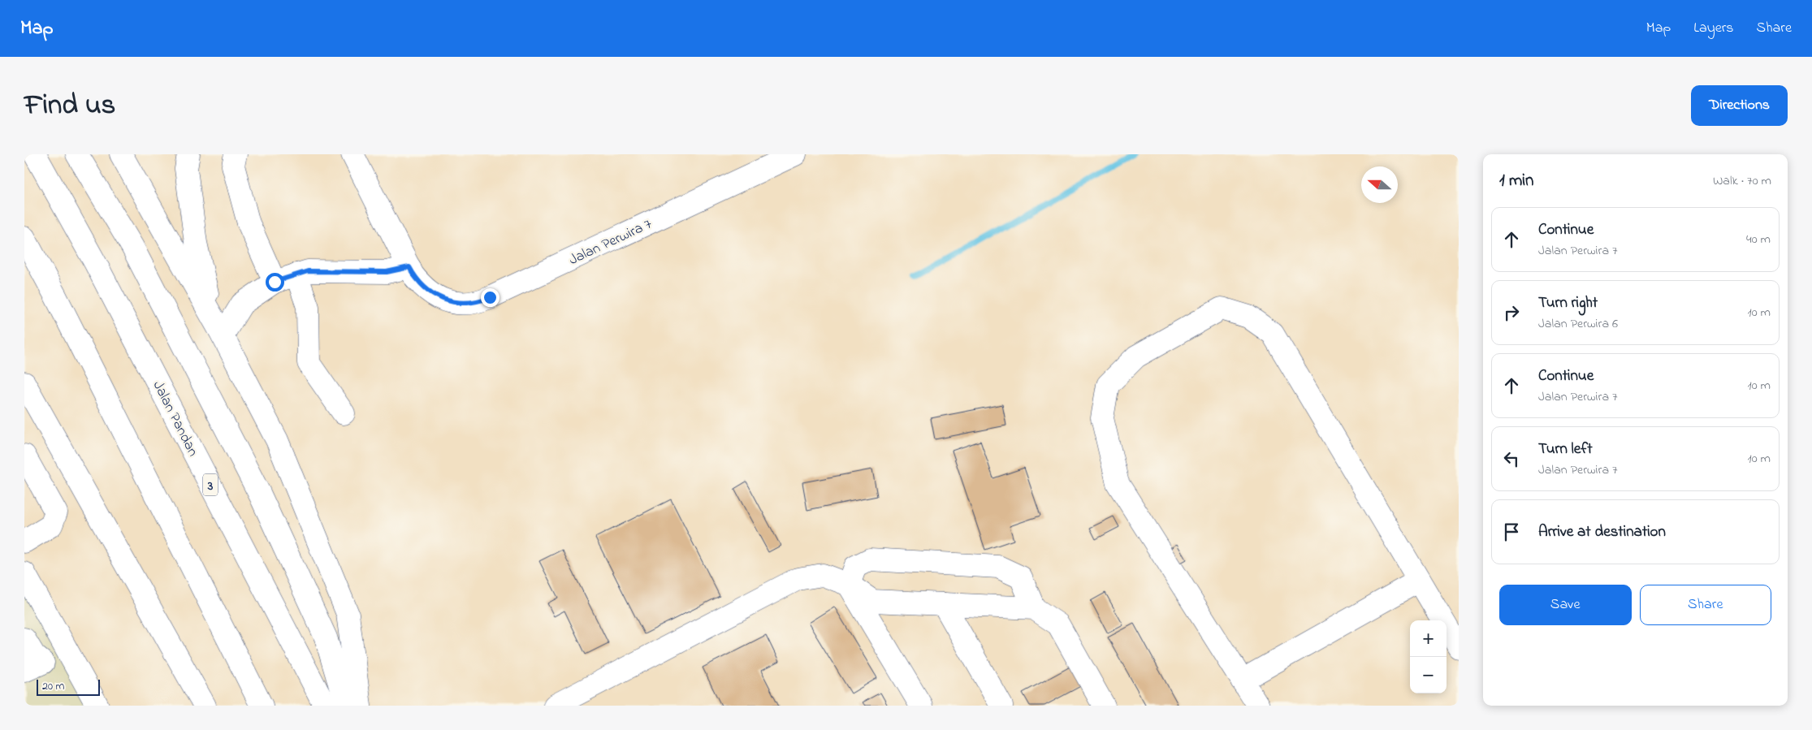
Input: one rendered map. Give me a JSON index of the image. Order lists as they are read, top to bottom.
{
  "streets": {
    "main road": ["Jalan Perwira 7", "Jalan Pandan", "3"]
  },
  "scale_bar": "20 m",
  "north": "left",
  "page": {
    "header": "Map",
    "nav": ["Map", "Layers", "Share"],
    "title": "Find us",
    "buttons": [
      "Directions",
      ["Save", "Share"]
    ],
    "heading": ["1 min", "Walk · 70 m"],
    "list": [
      ["Continue", "Jalan Perwira 7", "40 m"],
      ["Turn right", "Jalan Perwira 6", "10 m"],
      ["Continue", "Jalan Perwira 7", "10 m"],
      ["Turn left", "Jalan Perwira 7", "10 m"],
      "Arrive at destination"
    ],
    "map_buttons": ["+", "−"],
    "scale": "20 m"
  }
}
